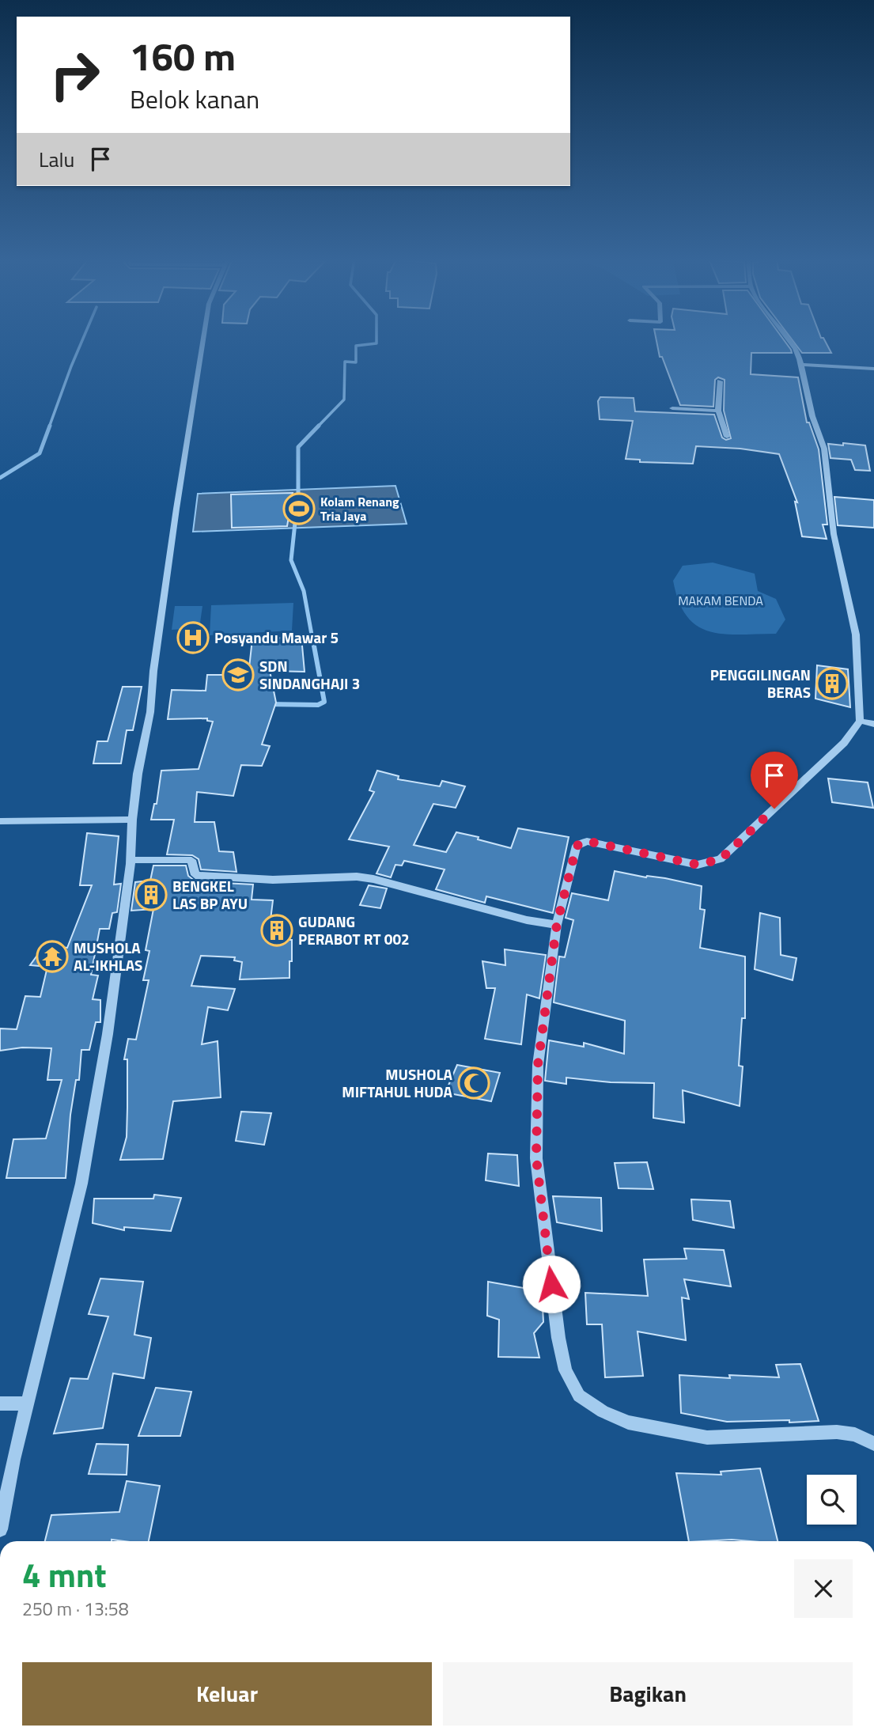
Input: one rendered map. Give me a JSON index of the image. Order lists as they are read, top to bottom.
{
  "parks": ["MAKAM BENDA"],
  "places": {
    "sports": ["Kolam Renang Tria Jaya"],
    "hospital": ["Posyandu Mawar 5"],
    "school or university": ["SDN SINDANGHAJI 3"],
    "building": ["PENGGILINGAN BERAS", "BENGKEL LAS BP AYU", "GUDANG PERABOT RT 002"],
    "temple": ["MUSHOLA AL-IKHLAS"],
    "mosque": ["MUSHOLA MIFTAHUL HUDA"]
  },
  "page": {
    "turn": ["160 m", "Belok kanan"],
    "then": "Lalu",
    "heading": ["4 mnt", "250 m · 13:58"],
    "buttons": ["Keluar", "Bagikan"]
  }
}
